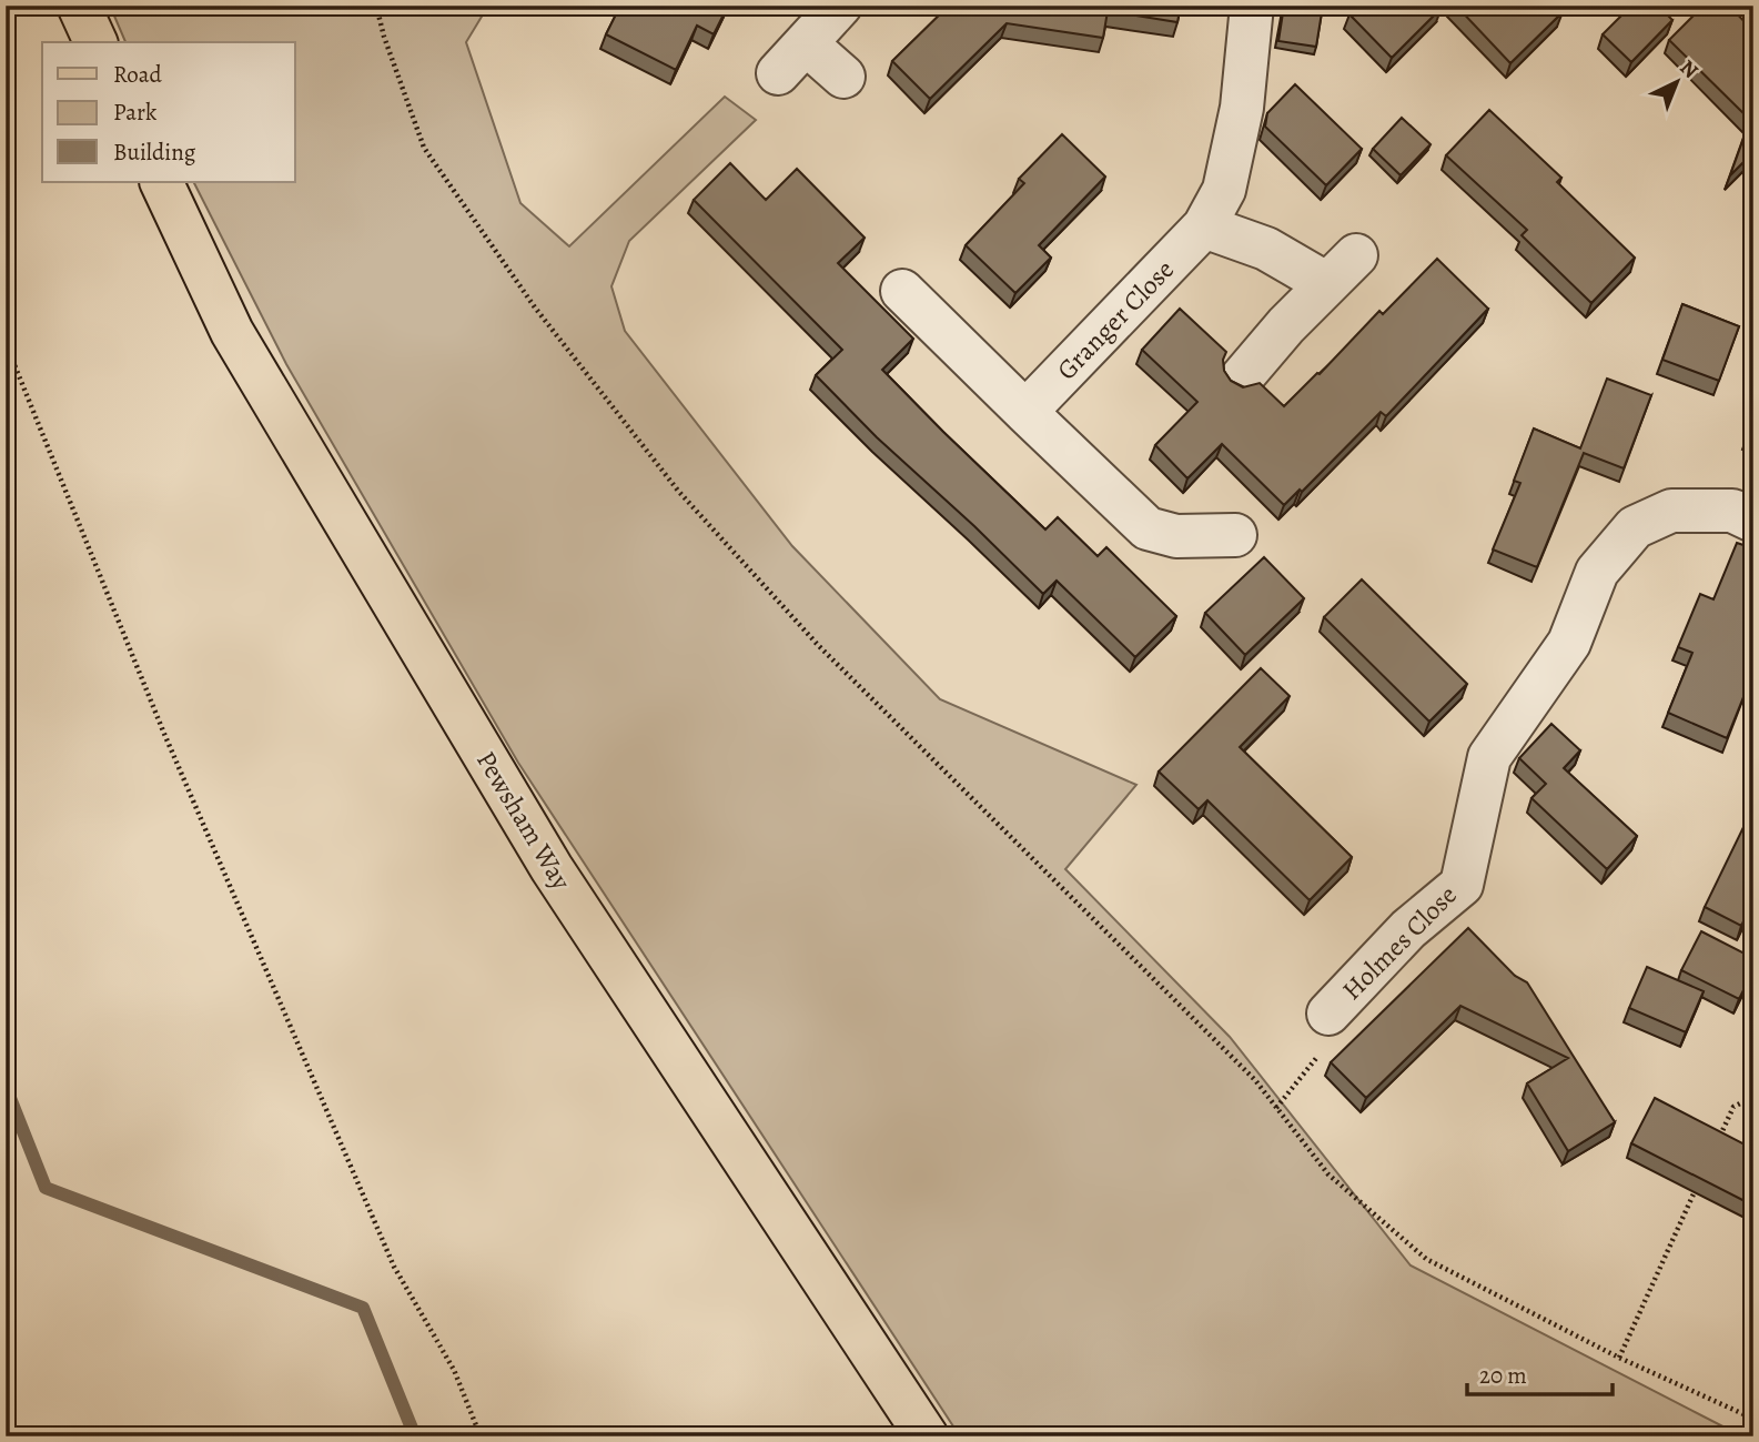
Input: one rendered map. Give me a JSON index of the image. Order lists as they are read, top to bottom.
{
  "streets": {
    "main road": ["Pewsham Way"],
    "street": ["Granger Close", "Holmes Close"]
  },
  "legend": ["Road", "Park", "Building"],
  "scale_bar": "20 m",
  "north": "top right"
}
